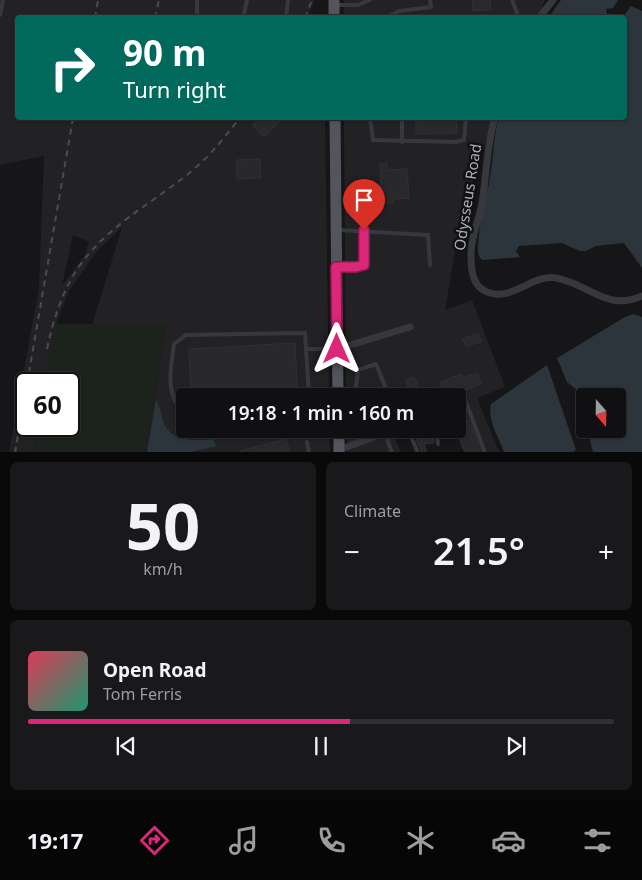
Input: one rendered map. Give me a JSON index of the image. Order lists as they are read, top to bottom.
{
  "streets": {
    "street": ["Odysseus Road"]
  },
  "north": "bottom",
  "page": {
    "turn": ["90 m", "Turn right"],
    "limit": "60",
    "trip": "19:18 · 1 min · 160 m",
    "tile": [
      ["50", "km/h"],
      "Climate"
    ],
    "heat": ["−", "21.5°", "+"],
    "song": ["Open Road", "Tom Ferris"],
    "tabs": "19:17"
  }
}
